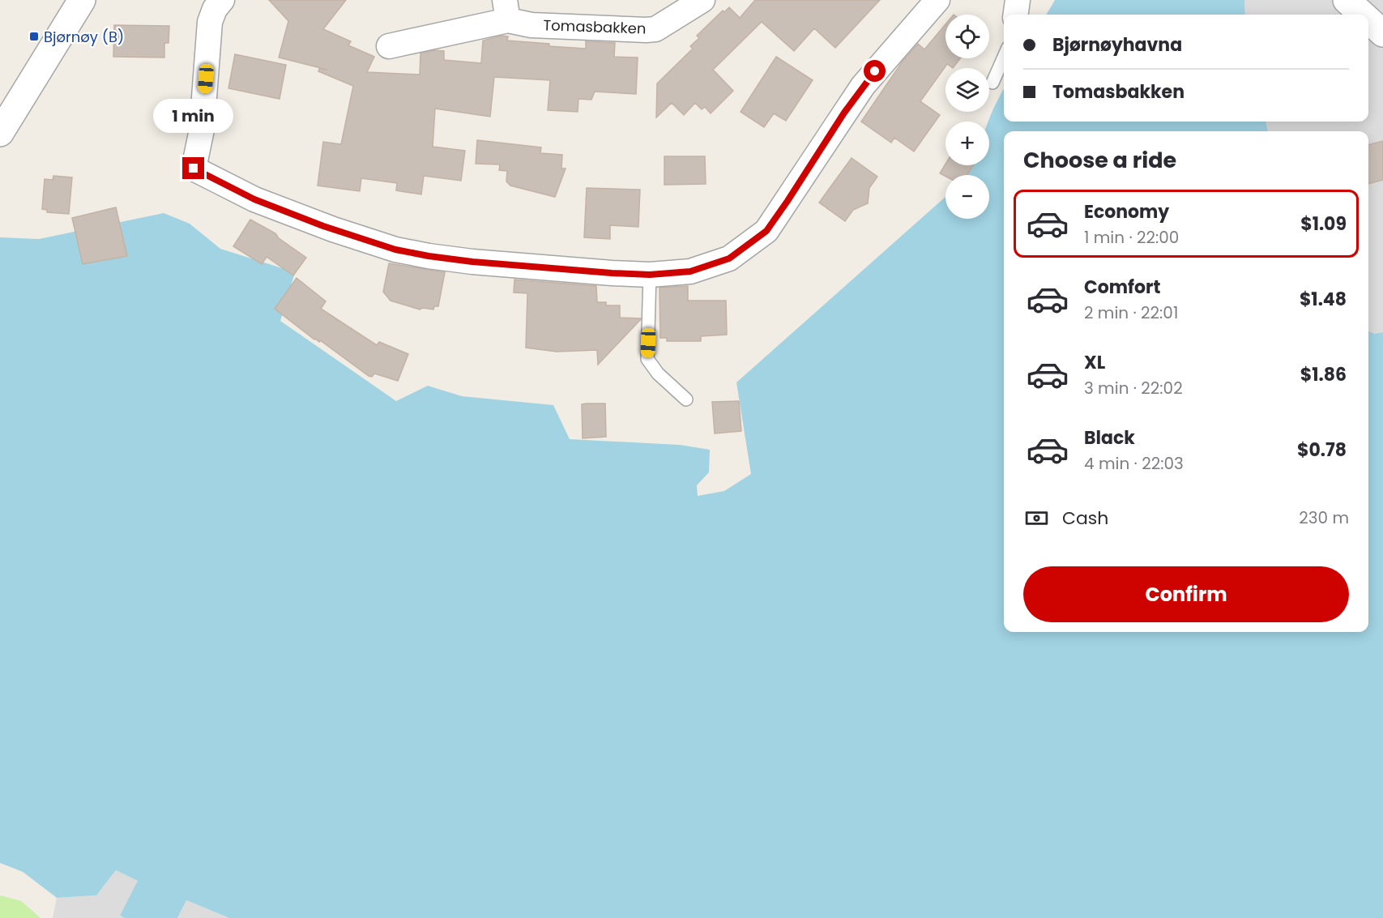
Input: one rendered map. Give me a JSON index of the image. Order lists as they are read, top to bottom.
{
  "streets": {
    "street": ["Tomasbakken"]
  },
  "places": {
    "transit": ["Bjørnøy (B)"]
  },
  "page": {
    "map_buttons": ["+", "−"],
    "banner": ["Bjørnøyhavna", "Tomasbakken"],
    "bubble": "1 min",
    "heading": "Choose a ride",
    "list": [
      {
        "name": "Economy",
        "note": "1 min · 22:00",
        "value": "$1.09"
      },
      {
        "name": "Comfort",
        "note": "2 min · 22:01",
        "value": "$1.48"
      },
      {
        "name": "XL",
        "note": "3 min · 22:02",
        "value": "$1.86"
      },
      {
        "name": "Black",
        "note": "4 min · 22:03",
        "value": "$0.78"
      }
    ],
    "pay": ["Cash", "230 m"],
    "buttons": "Confirm"
  }
}
